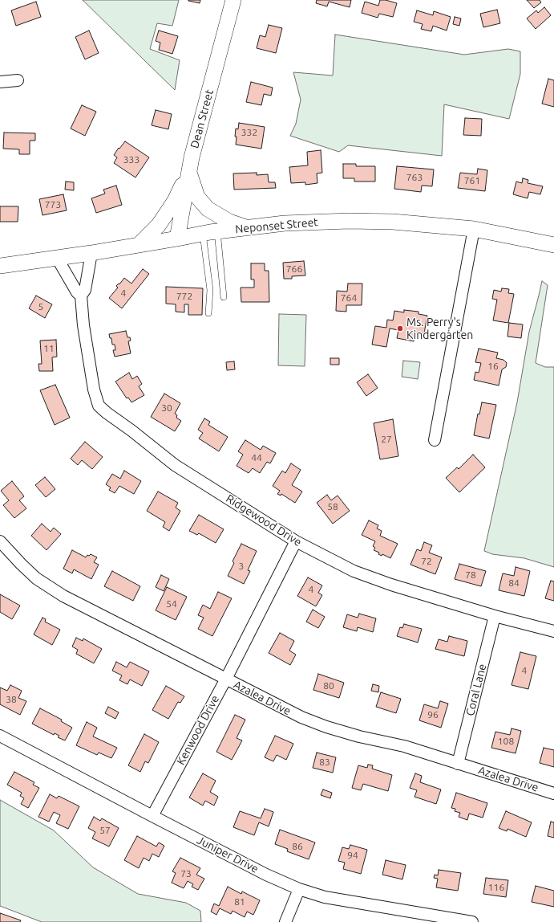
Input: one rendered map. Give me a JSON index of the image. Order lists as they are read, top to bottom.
{
  "streets": {
    "main road": ["Dean Street", "Neponset Street"],
    "street": [
      "Ridgewood Drive",
      "Coral Lane",
      "Azalea Drive",
      "Kenwood Drive",
      "Juniper Drive"
    ]
  },
  "crossings": [
    ["Dean Street", "Neponset Street"],
    ["Neponset Street", "Ridgewood Drive"],
    ["Ridgewood Drive", "Coral Lane"],
    ["Ridgewood Drive", "Kenwood Drive"],
    ["Coral Lane", "Azalea Drive"],
    ["Azalea Drive", "Kenwood Drive"],
    ["Kenwood Drive", "Juniper Drive"]
  ],
  "places": ["Ms. Perry's Kindergarten"],
  "house_numbers": [
    "332",
    "333",
    "763",
    "761",
    "773",
    "766",
    "4",
    "772",
    "764",
    "5",
    "11",
    "16",
    "30",
    "27",
    "44",
    "58",
    "72",
    "3",
    "78",
    "84",
    "4",
    "54",
    "4",
    "80",
    "38",
    "96",
    "108",
    "83",
    "57",
    "86",
    "94",
    "73",
    "116",
    "81"
  ]
}
